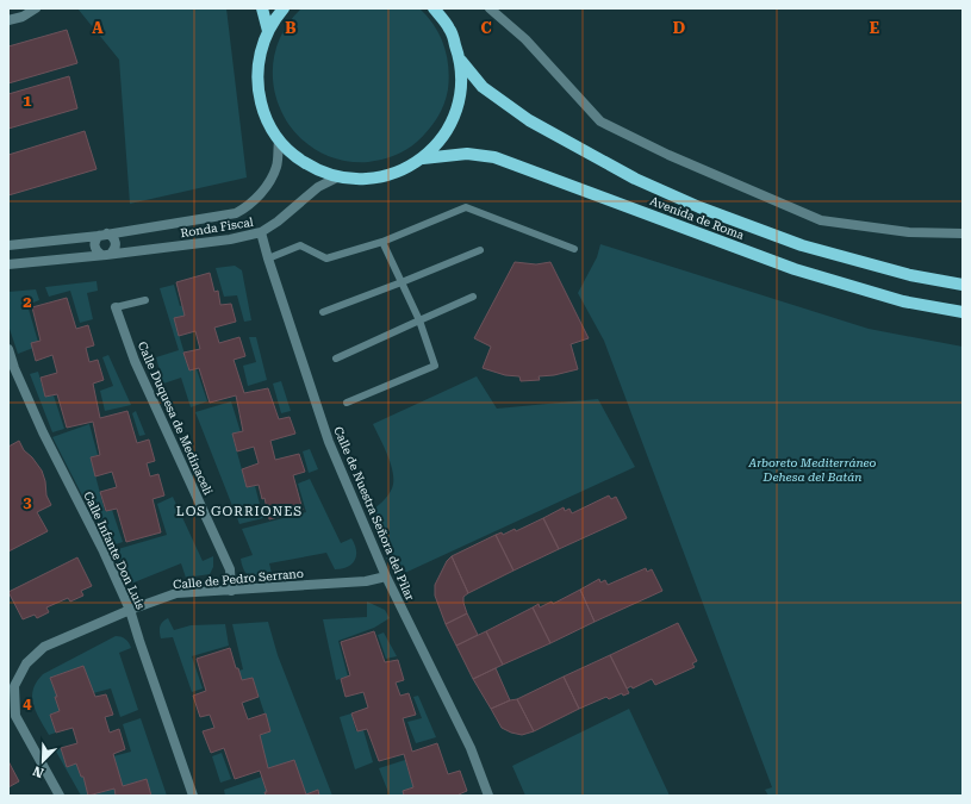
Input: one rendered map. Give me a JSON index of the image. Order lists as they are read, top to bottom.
{
  "streets": {
    "main road": ["Avenida de Roma"],
    "street": [
      "Ronda Fiscal",
      "Calle Duquesa de Medinaceli",
      "Calle de Nuestra Señora del Pilar",
      "Calle Infante Don Luis",
      "Calle de Pedro Serrano"
    ]
  },
  "crossings": [
    ["Ronda Fiscal", "Calle de Nuestra Señora del Pilar"],
    ["Calle Duquesa de Medinaceli", "Calle de Pedro Serrano"],
    ["Calle de Nuestra Señora del Pilar", "Calle de Pedro Serrano"],
    ["Calle Infante Don Luis", "Calle de Pedro Serrano"]
  ],
  "districts": ["LOS GORRIONES"],
  "parks": ["Arboreto Mediterráneo Dehesa del Batán"],
  "north": "bottom left",
  "grid": {
    "columns": [
      "A",
      "B",
      "C",
      "D",
      "E"
    ],
    "rows": [
      "1",
      "2",
      "3",
      "4"
    ]
  }
}
